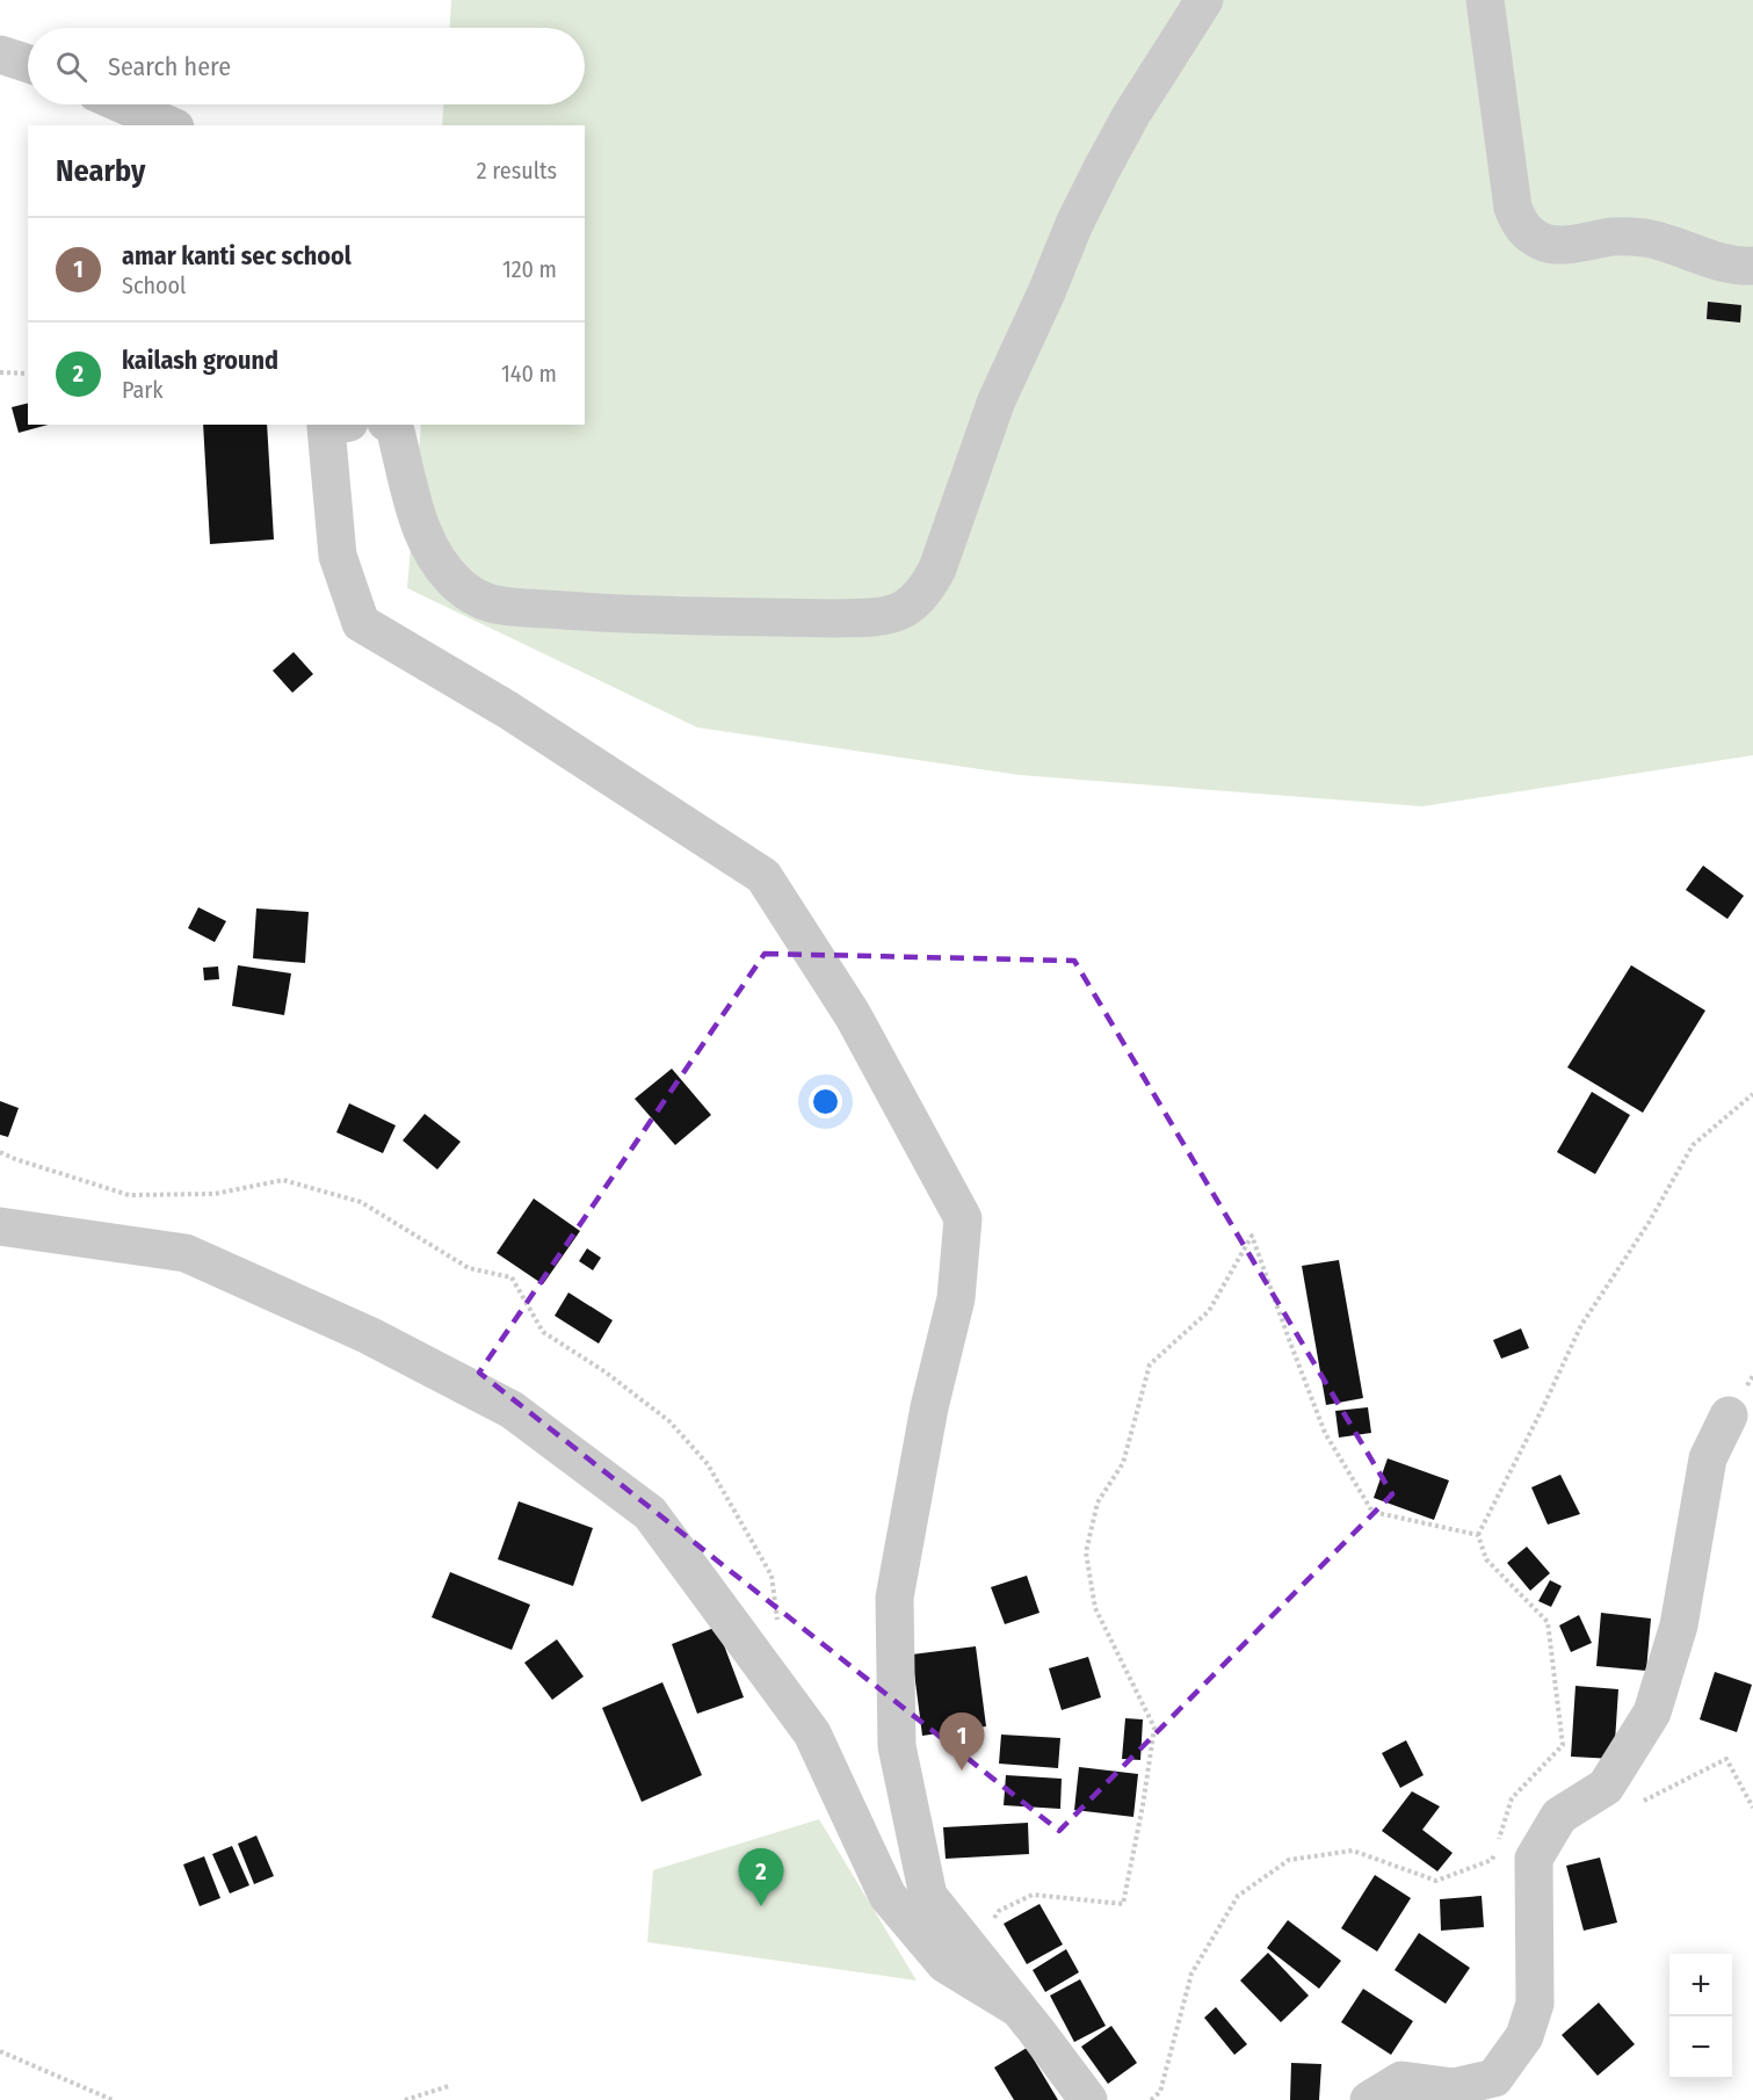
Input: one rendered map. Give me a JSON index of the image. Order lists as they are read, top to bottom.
{
  "page": {
    "search": "Search here",
    "heading": ["Nearby", "2 results"],
    "list": [
      {
        "mark": "1",
        "name": "amar kanti sec school",
        "note": "School",
        "value": "120 m"
      },
      {
        "mark": "2",
        "name": "kailash ground",
        "note": "Park",
        "value": "140 m"
      }
    ],
    "pins": ["1", "2"],
    "map_buttons": ["+", "−"]
  }
}
